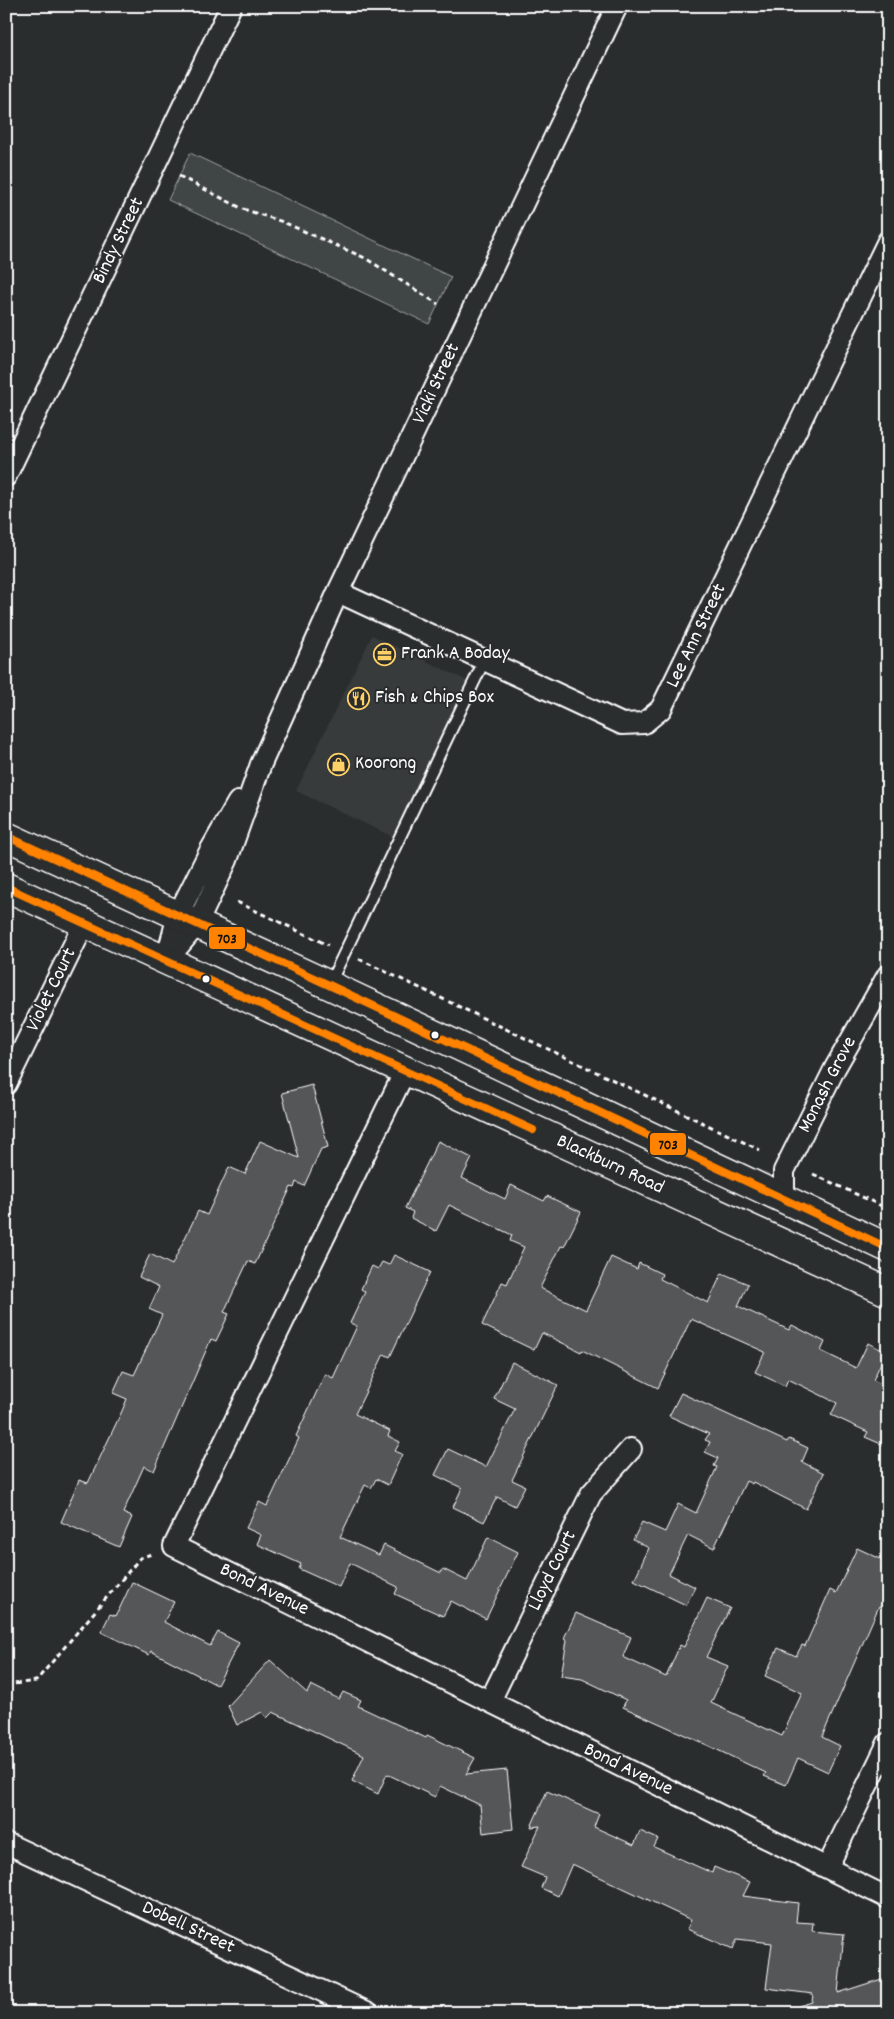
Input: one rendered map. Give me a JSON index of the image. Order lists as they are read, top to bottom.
{
  "streets": {
    "main road": ["Blackburn Road"],
    "street": [
      "Bindy Street",
      "Vicki Street",
      "Lee Ann Street",
      "Violet Court",
      "Monash Grove",
      "Lloyd Court",
      "Bond Avenue",
      "Dobell Street"
    ]
  },
  "crossings": [
    ["Vicki Street", "Lee Ann Street"],
    ["Vicki Street", "Blackburn Road"],
    ["Violet Court", "Blackburn Road"],
    ["Lloyd Court", "Bond Avenue"]
  ],
  "places": {
    "office": ["Frank A Boday"],
    "restaurant": ["Fish & Chips Box"],
    "shop": ["Koorong"]
  },
  "lines": ["transit line 703"]
}
